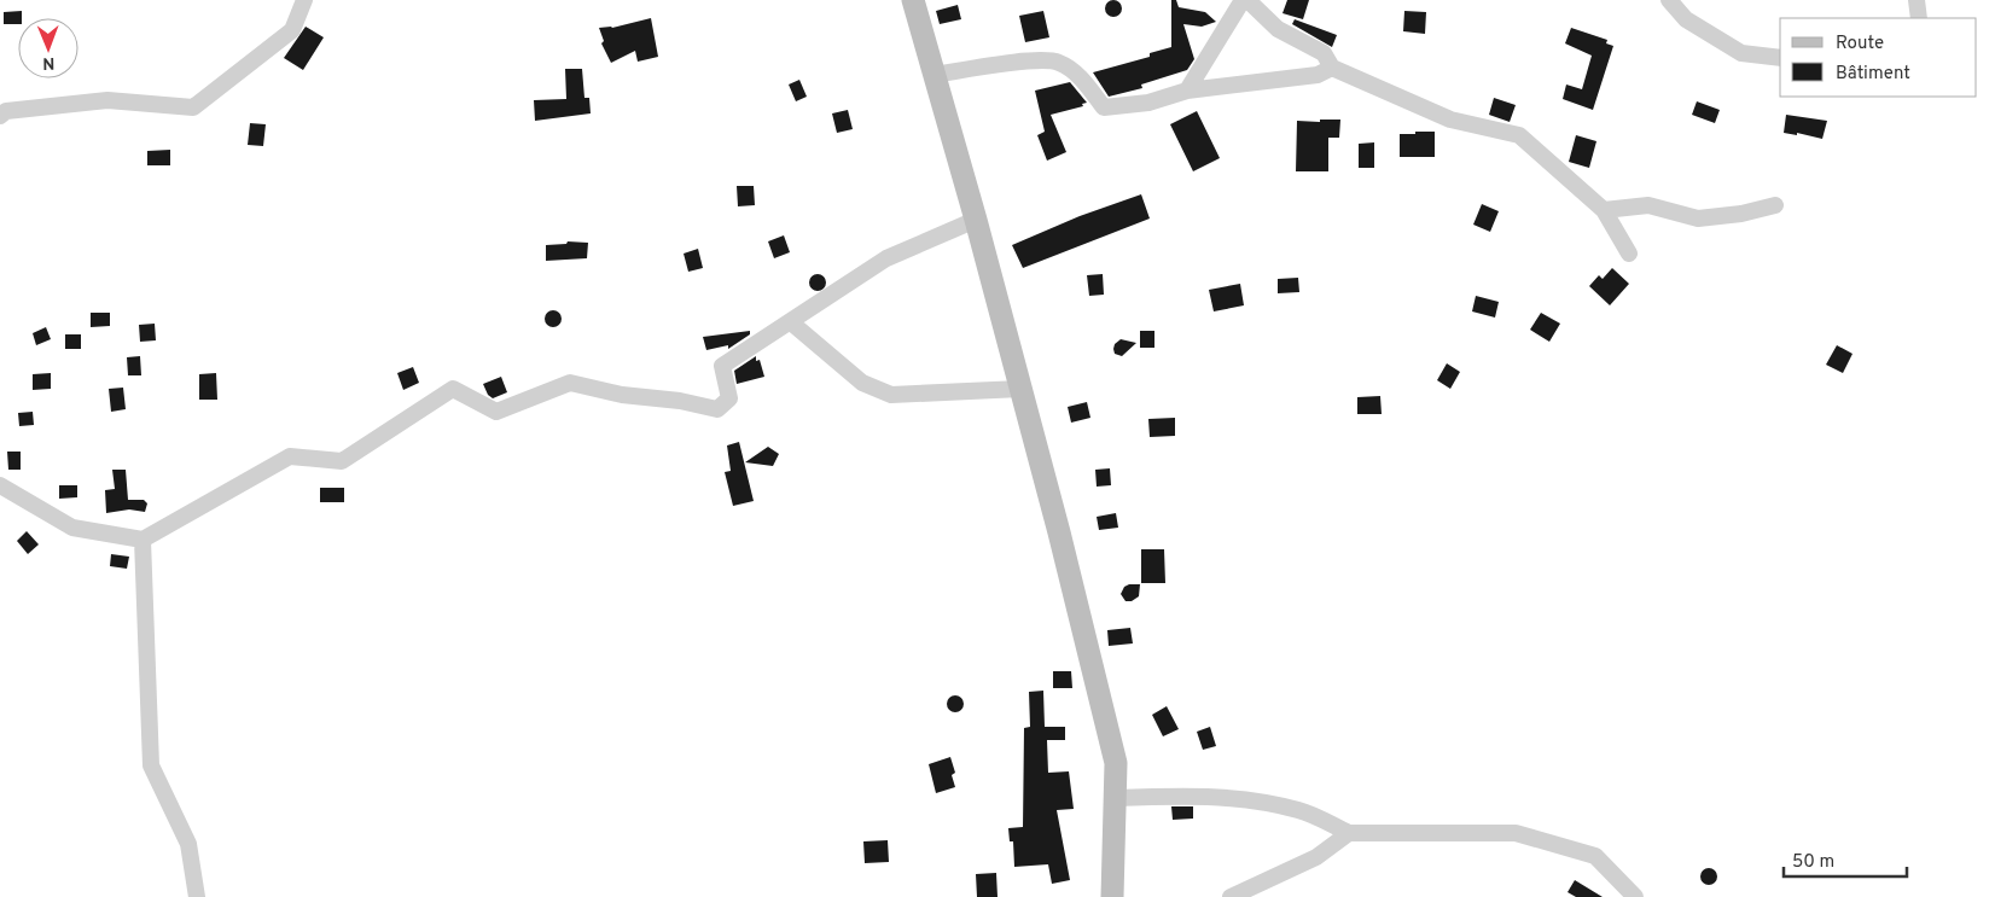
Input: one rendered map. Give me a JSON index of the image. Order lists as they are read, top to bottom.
{
  "legend": ["Route", "Bâtiment"],
  "scale_bar": "50 m",
  "north": "bottom"
}
